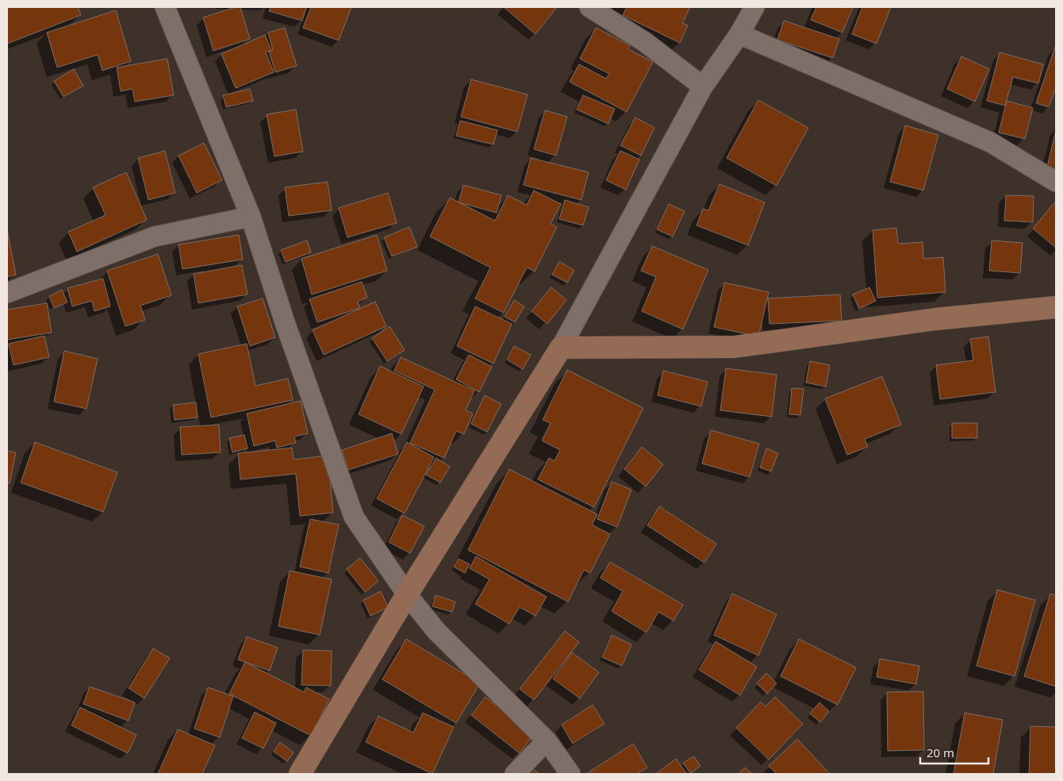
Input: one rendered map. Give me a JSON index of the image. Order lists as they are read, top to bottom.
{
  "scale_bar": "20 m"
}
